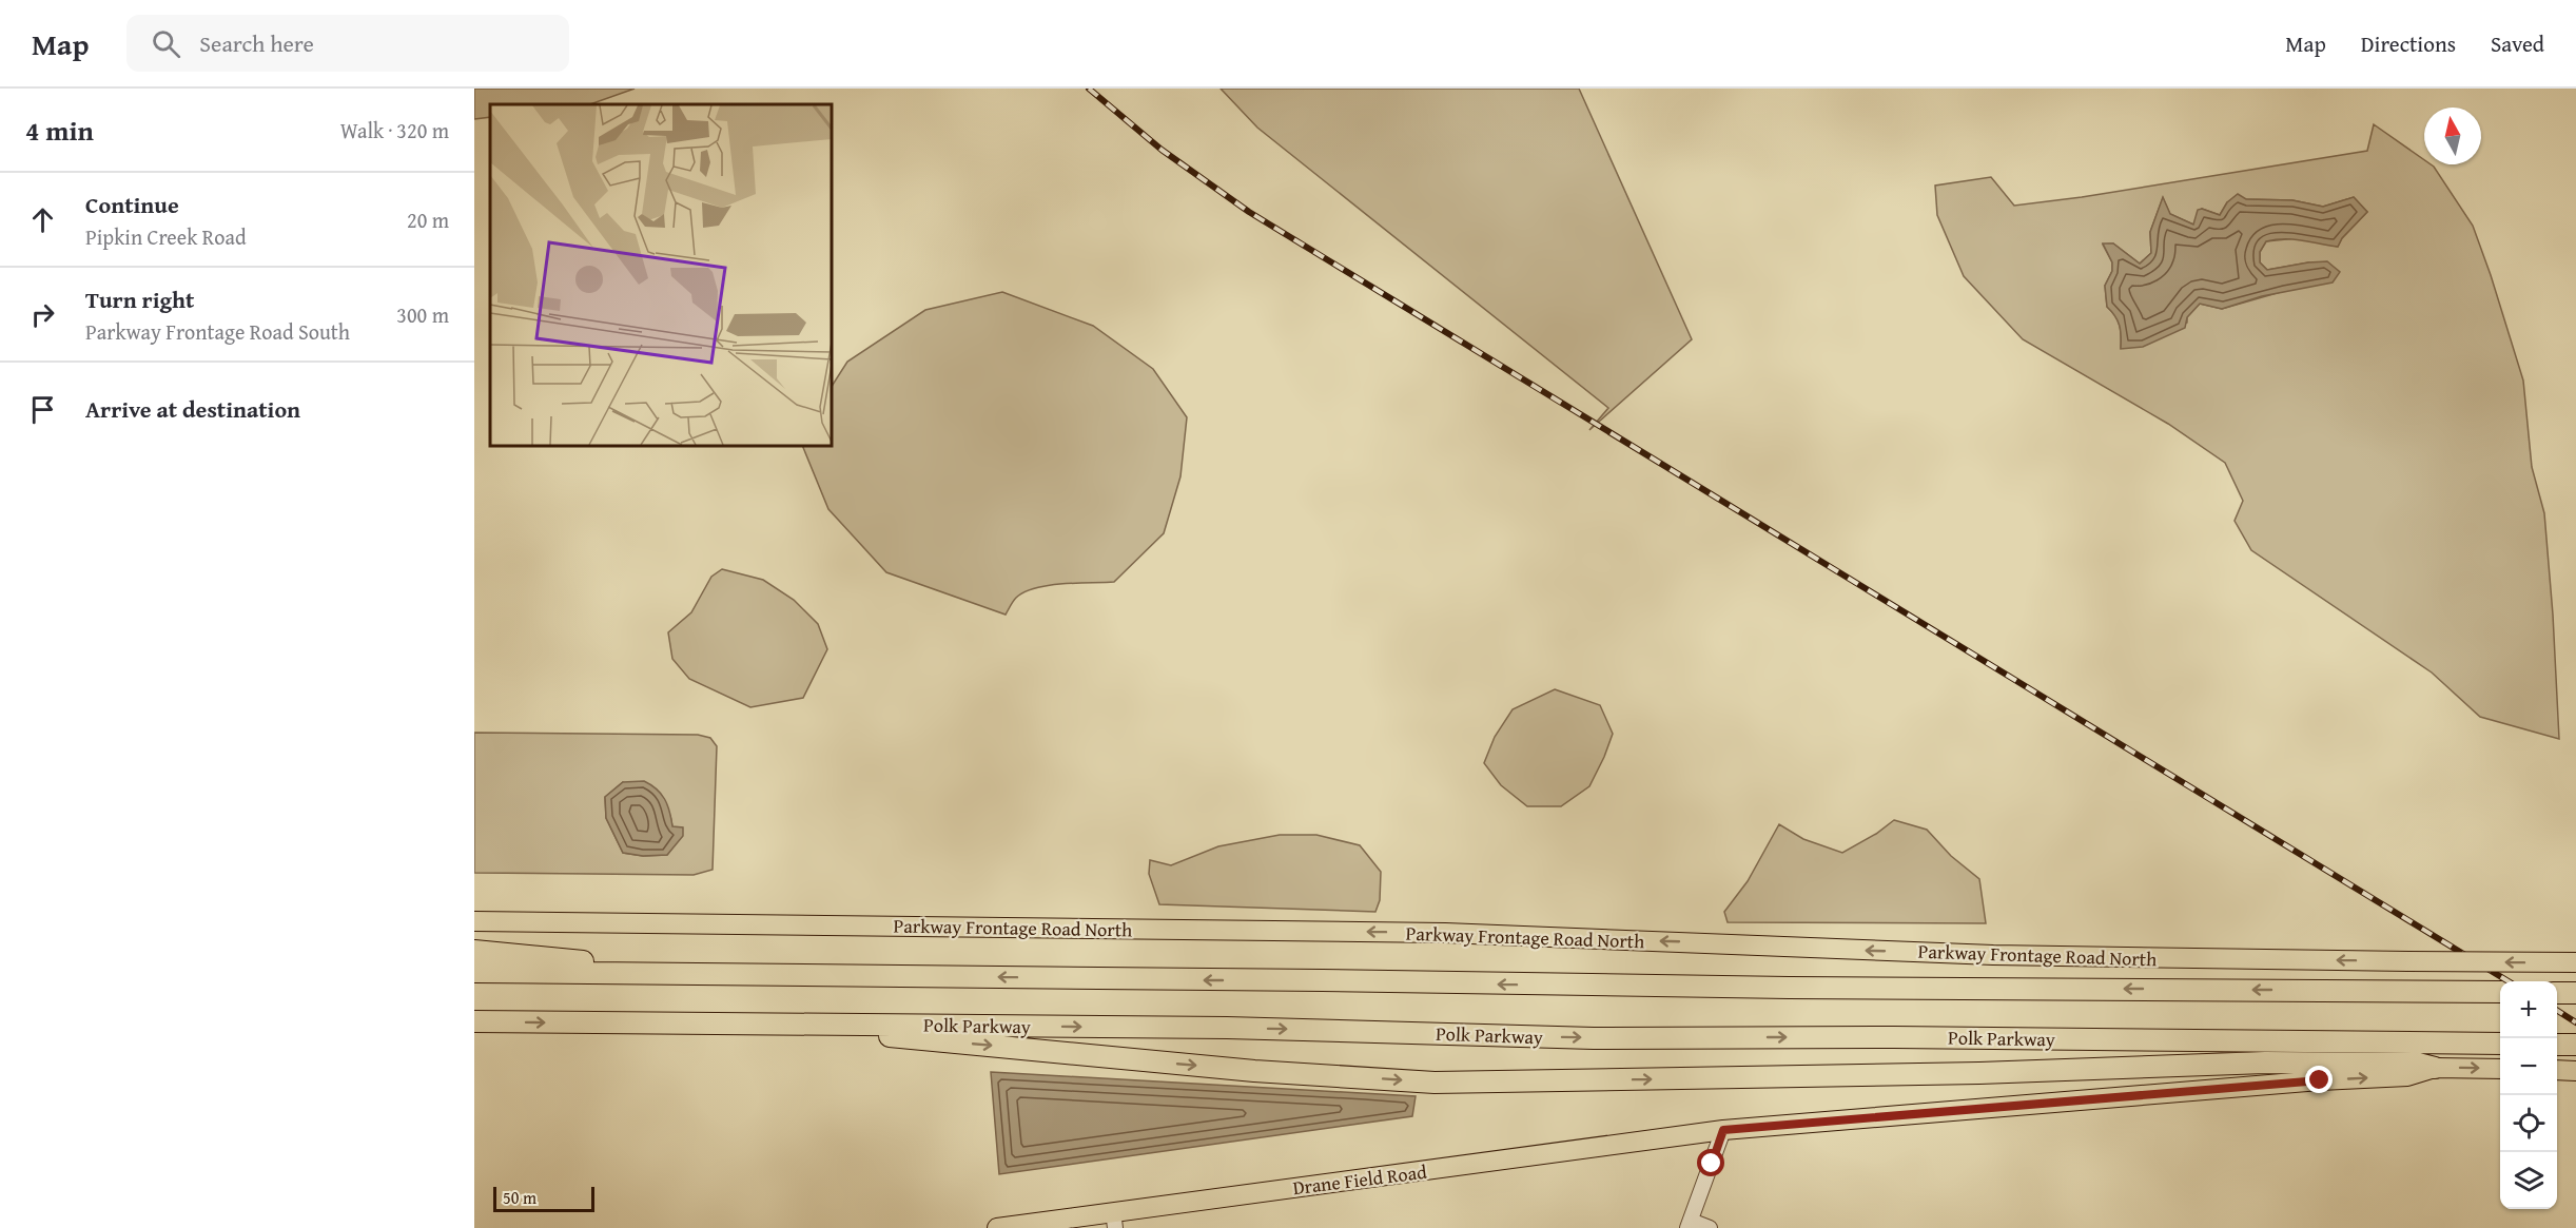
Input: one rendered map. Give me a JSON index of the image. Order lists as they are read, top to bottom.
{
  "streets": {
    "highway": ["Polk Parkway"],
    "main road": ["Parkway Frontage Road North", "Drane Field Road"]
  },
  "one_way": ["Parkway Frontage Road North", "Drane Field Road"],
  "scale_bar": "50 m",
  "north": "top",
  "page": {
    "header": "Map",
    "search": "Search here",
    "nav": ["Map", "Directions", "Saved"],
    "heading": ["4 min", "Walk · 320 m"],
    "list": [
      ["Continue", "Pipkin Creek Road", "20 m"],
      ["Turn right", "Parkway Frontage Road South", "300 m"],
      "Arrive at destination"
    ],
    "map_buttons": ["+", "−"],
    "scale": "50 m"
  }
}
